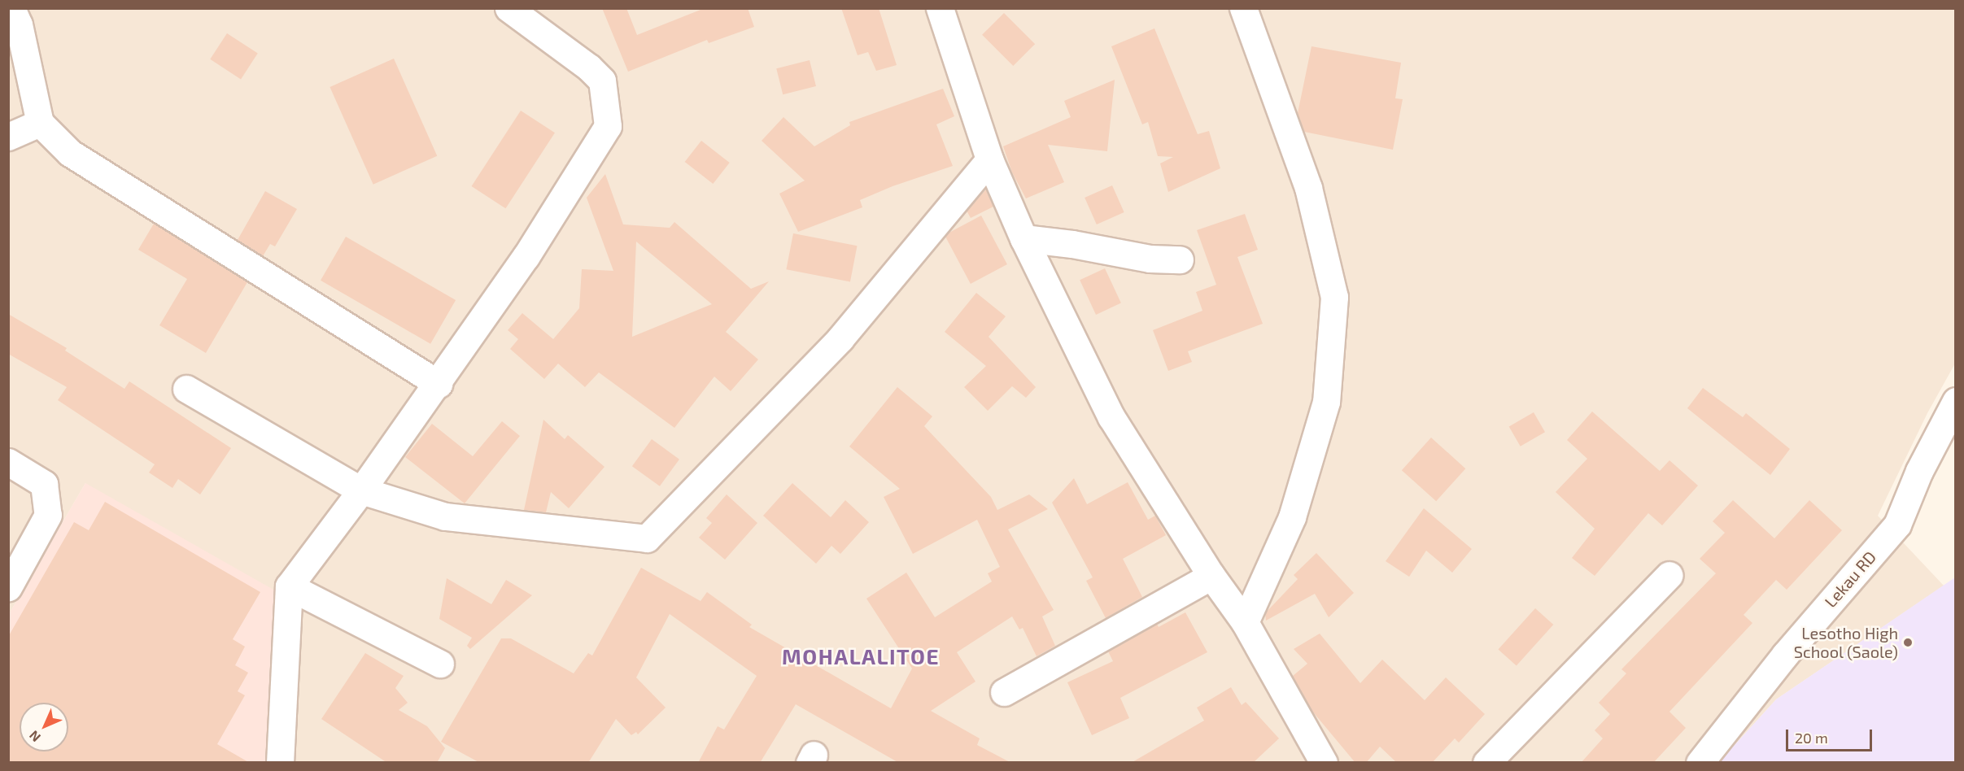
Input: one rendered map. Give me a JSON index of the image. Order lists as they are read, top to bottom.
{
  "streets": {
    "street": ["Lekau RD"]
  },
  "districts": ["MOHALALITOE"],
  "places": ["Lesotho High School (Saole)"],
  "scale_bar": "20 m",
  "north": "bottom left"
}
